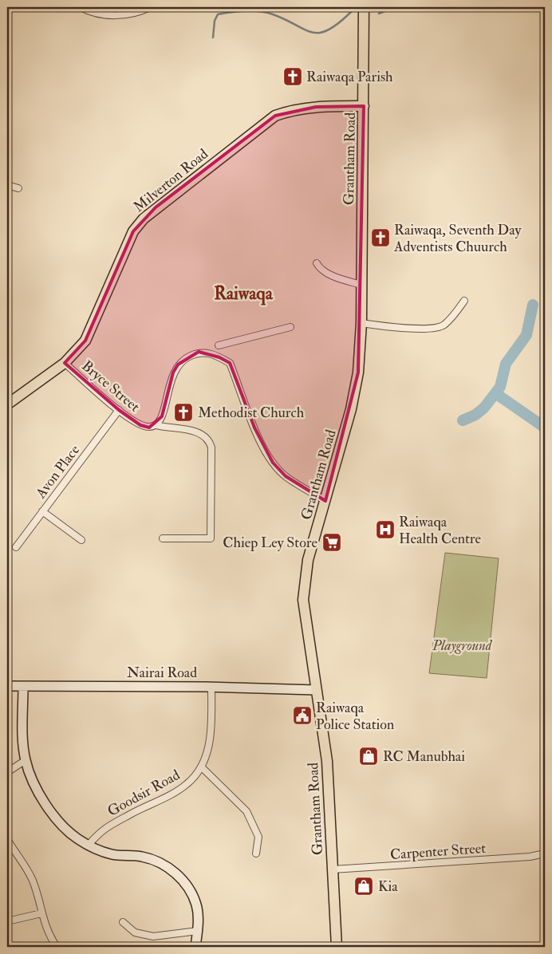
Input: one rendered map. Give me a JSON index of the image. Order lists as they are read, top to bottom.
{
  "streets": {
    "main road": ["Grantham Road", "Milverton Road"],
    "street": [
      "Bryce Street",
      "Avon Place",
      "Nairai Road",
      "Goodsir Road",
      "Carpenter Street"
    ]
  },
  "crossings": [
    ["Grantham Road", "Milverton Road"],
    ["Grantham Road", "Nairai Road"],
    ["Grantham Road", "Carpenter Street"],
    ["Milverton Road", "Bryce Street"],
    ["Bryce Street", "Avon Place"],
    ["Nairai Road", "Goodsir Road"]
  ],
  "districts": ["Raiwaqa"],
  "parks": ["Playground"],
  "places": {
    "church": ["Raiwaqa Parish", "Raiwaqa, Seventh Day Adventists Chuurch", "Methodist Church"],
    "hospital": ["Raiwaqa Health Centre"],
    "supermarket": ["Chiep Ley Store"],
    "public building": ["Raiwaqa Police Station"],
    "shop": ["RC Manubhai", "Kia"]
  }
}
